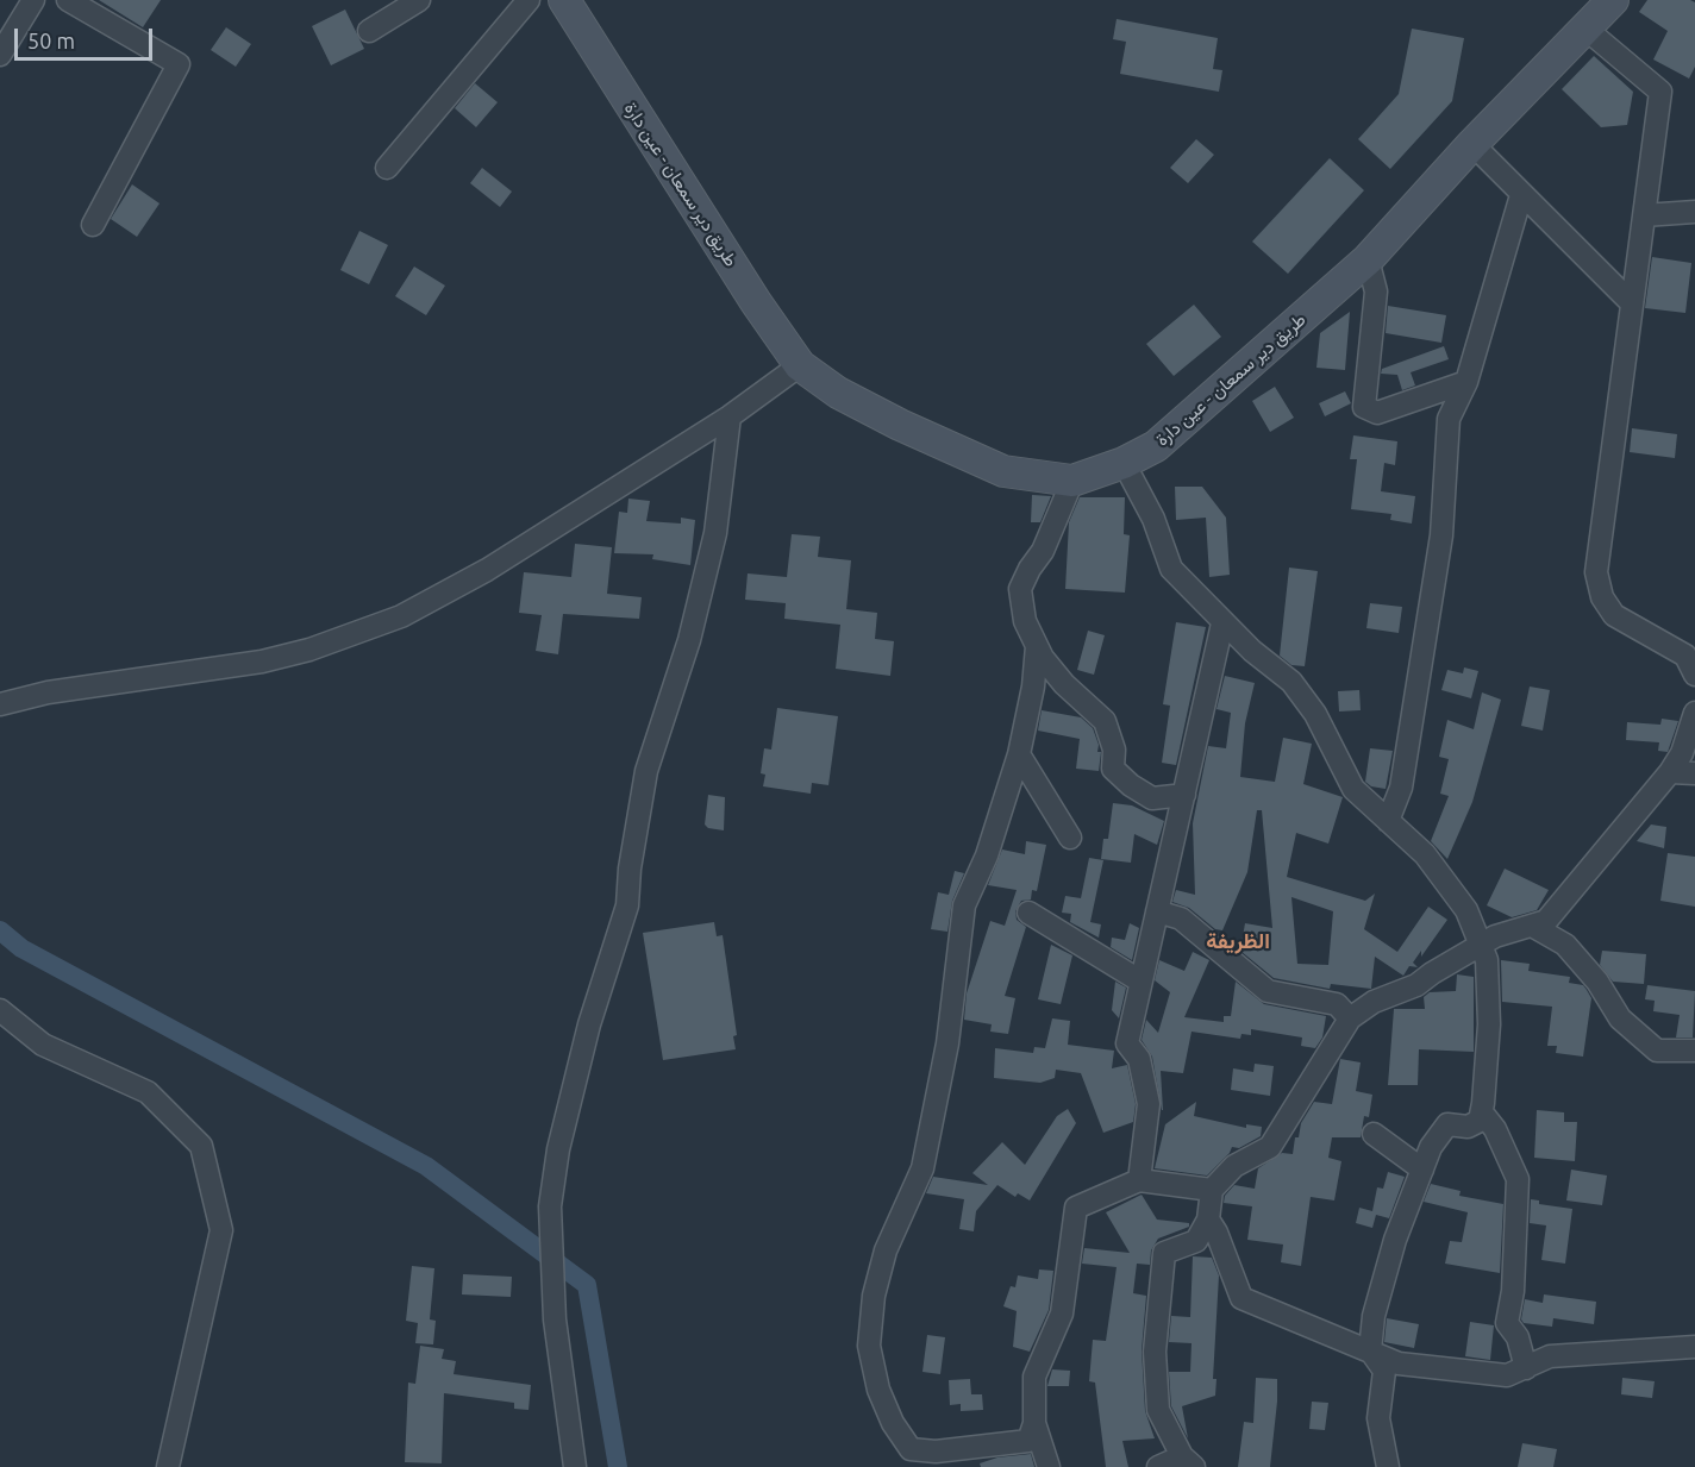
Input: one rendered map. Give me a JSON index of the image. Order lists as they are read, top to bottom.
{
  "streets": {
    "main road": ["طريق دير سمعان - عين دارة"]
  },
  "districts": ["الظريفة"],
  "scale_bar": "50 m"
}
